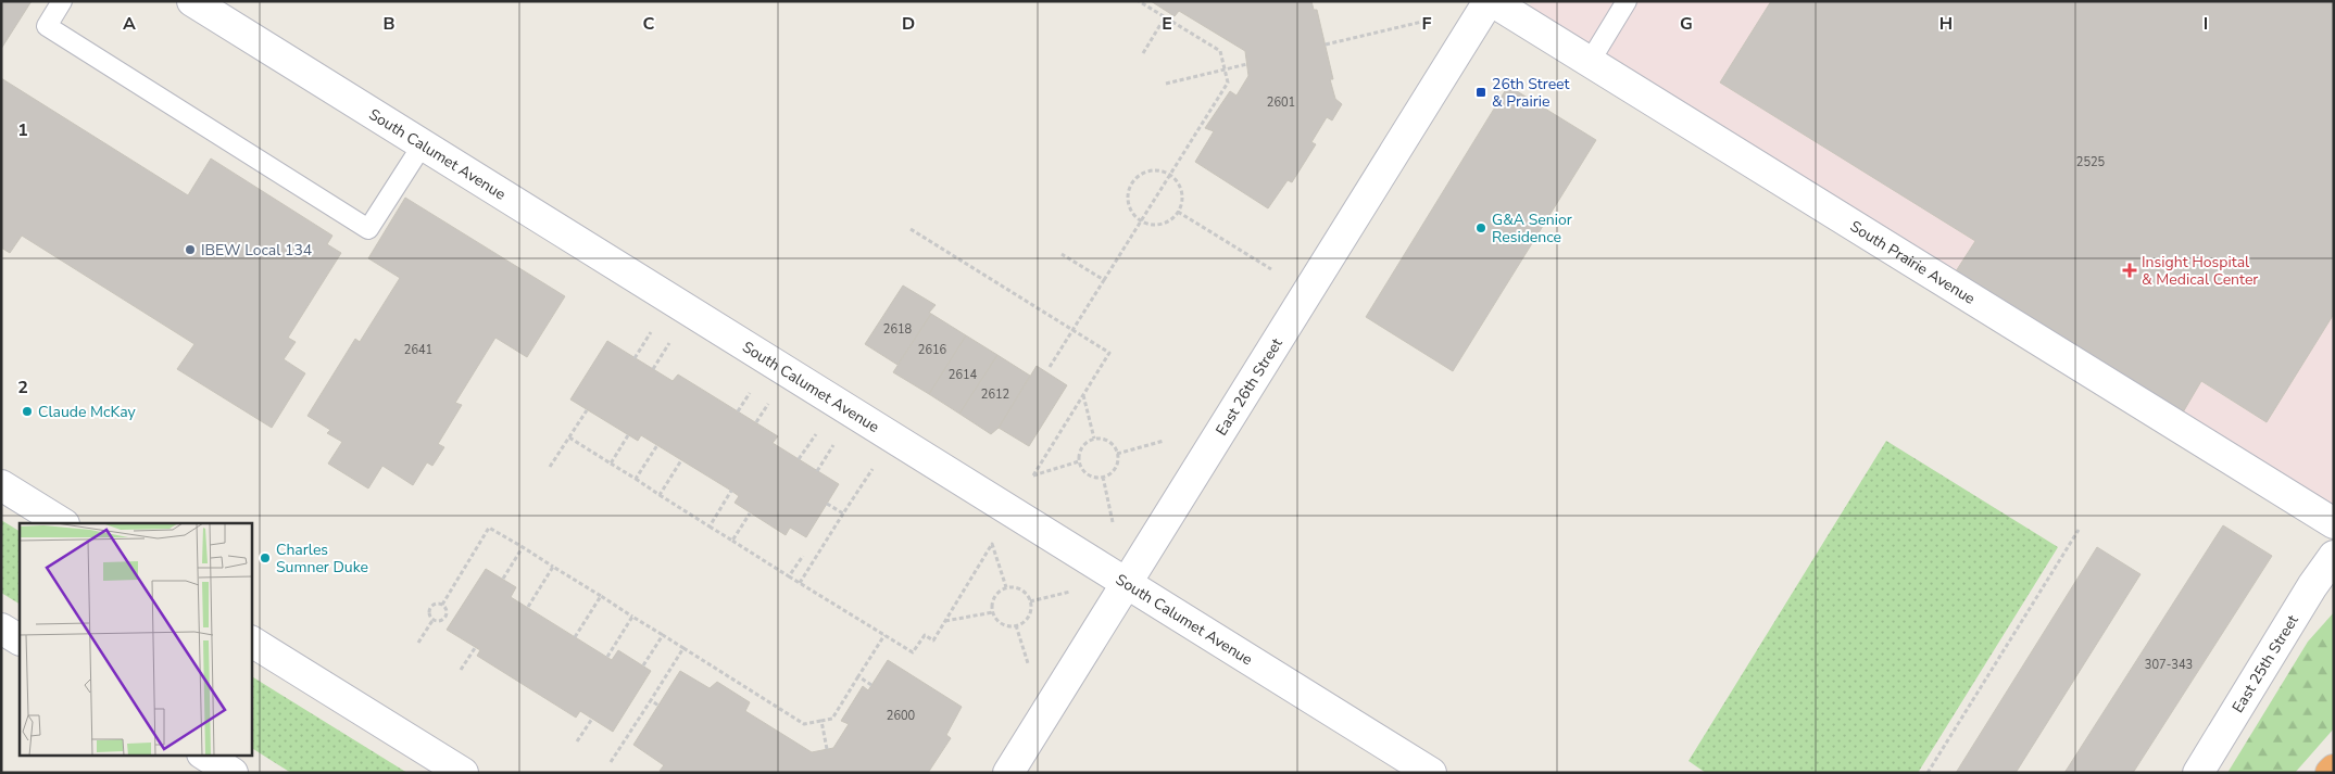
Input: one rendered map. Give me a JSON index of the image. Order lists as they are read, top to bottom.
{
  "streets": {
    "street": [
      "South Calumet Avenue",
      "South Prairie Avenue",
      "East 26th Street",
      "East 25th Street"
    ]
  },
  "crossings": [
    ["South Calumet Avenue", "East 26th Street"],
    ["South Prairie Avenue", "East 26th Street"]
  ],
  "places": {
    "transit": ["26th Street & Prairie"],
    "other": [
      "G&A Senior Residence",
      "IBEW Local 134",
      "Claude McKay",
      "Charles Sumner Duke"
    ],
    "health": ["Insight Hospital & Medical Center"]
  },
  "house_numbers": [
    "2601",
    "2525",
    "2618",
    "2641",
    "2616",
    "2614",
    "2612",
    "307-343",
    "2600"
  ],
  "grid": {
    "columns": [
      "A",
      "B",
      "C",
      "D",
      "E",
      "F",
      "G",
      "H",
      "I"
    ],
    "rows": ["1", "2"]
  }
}
